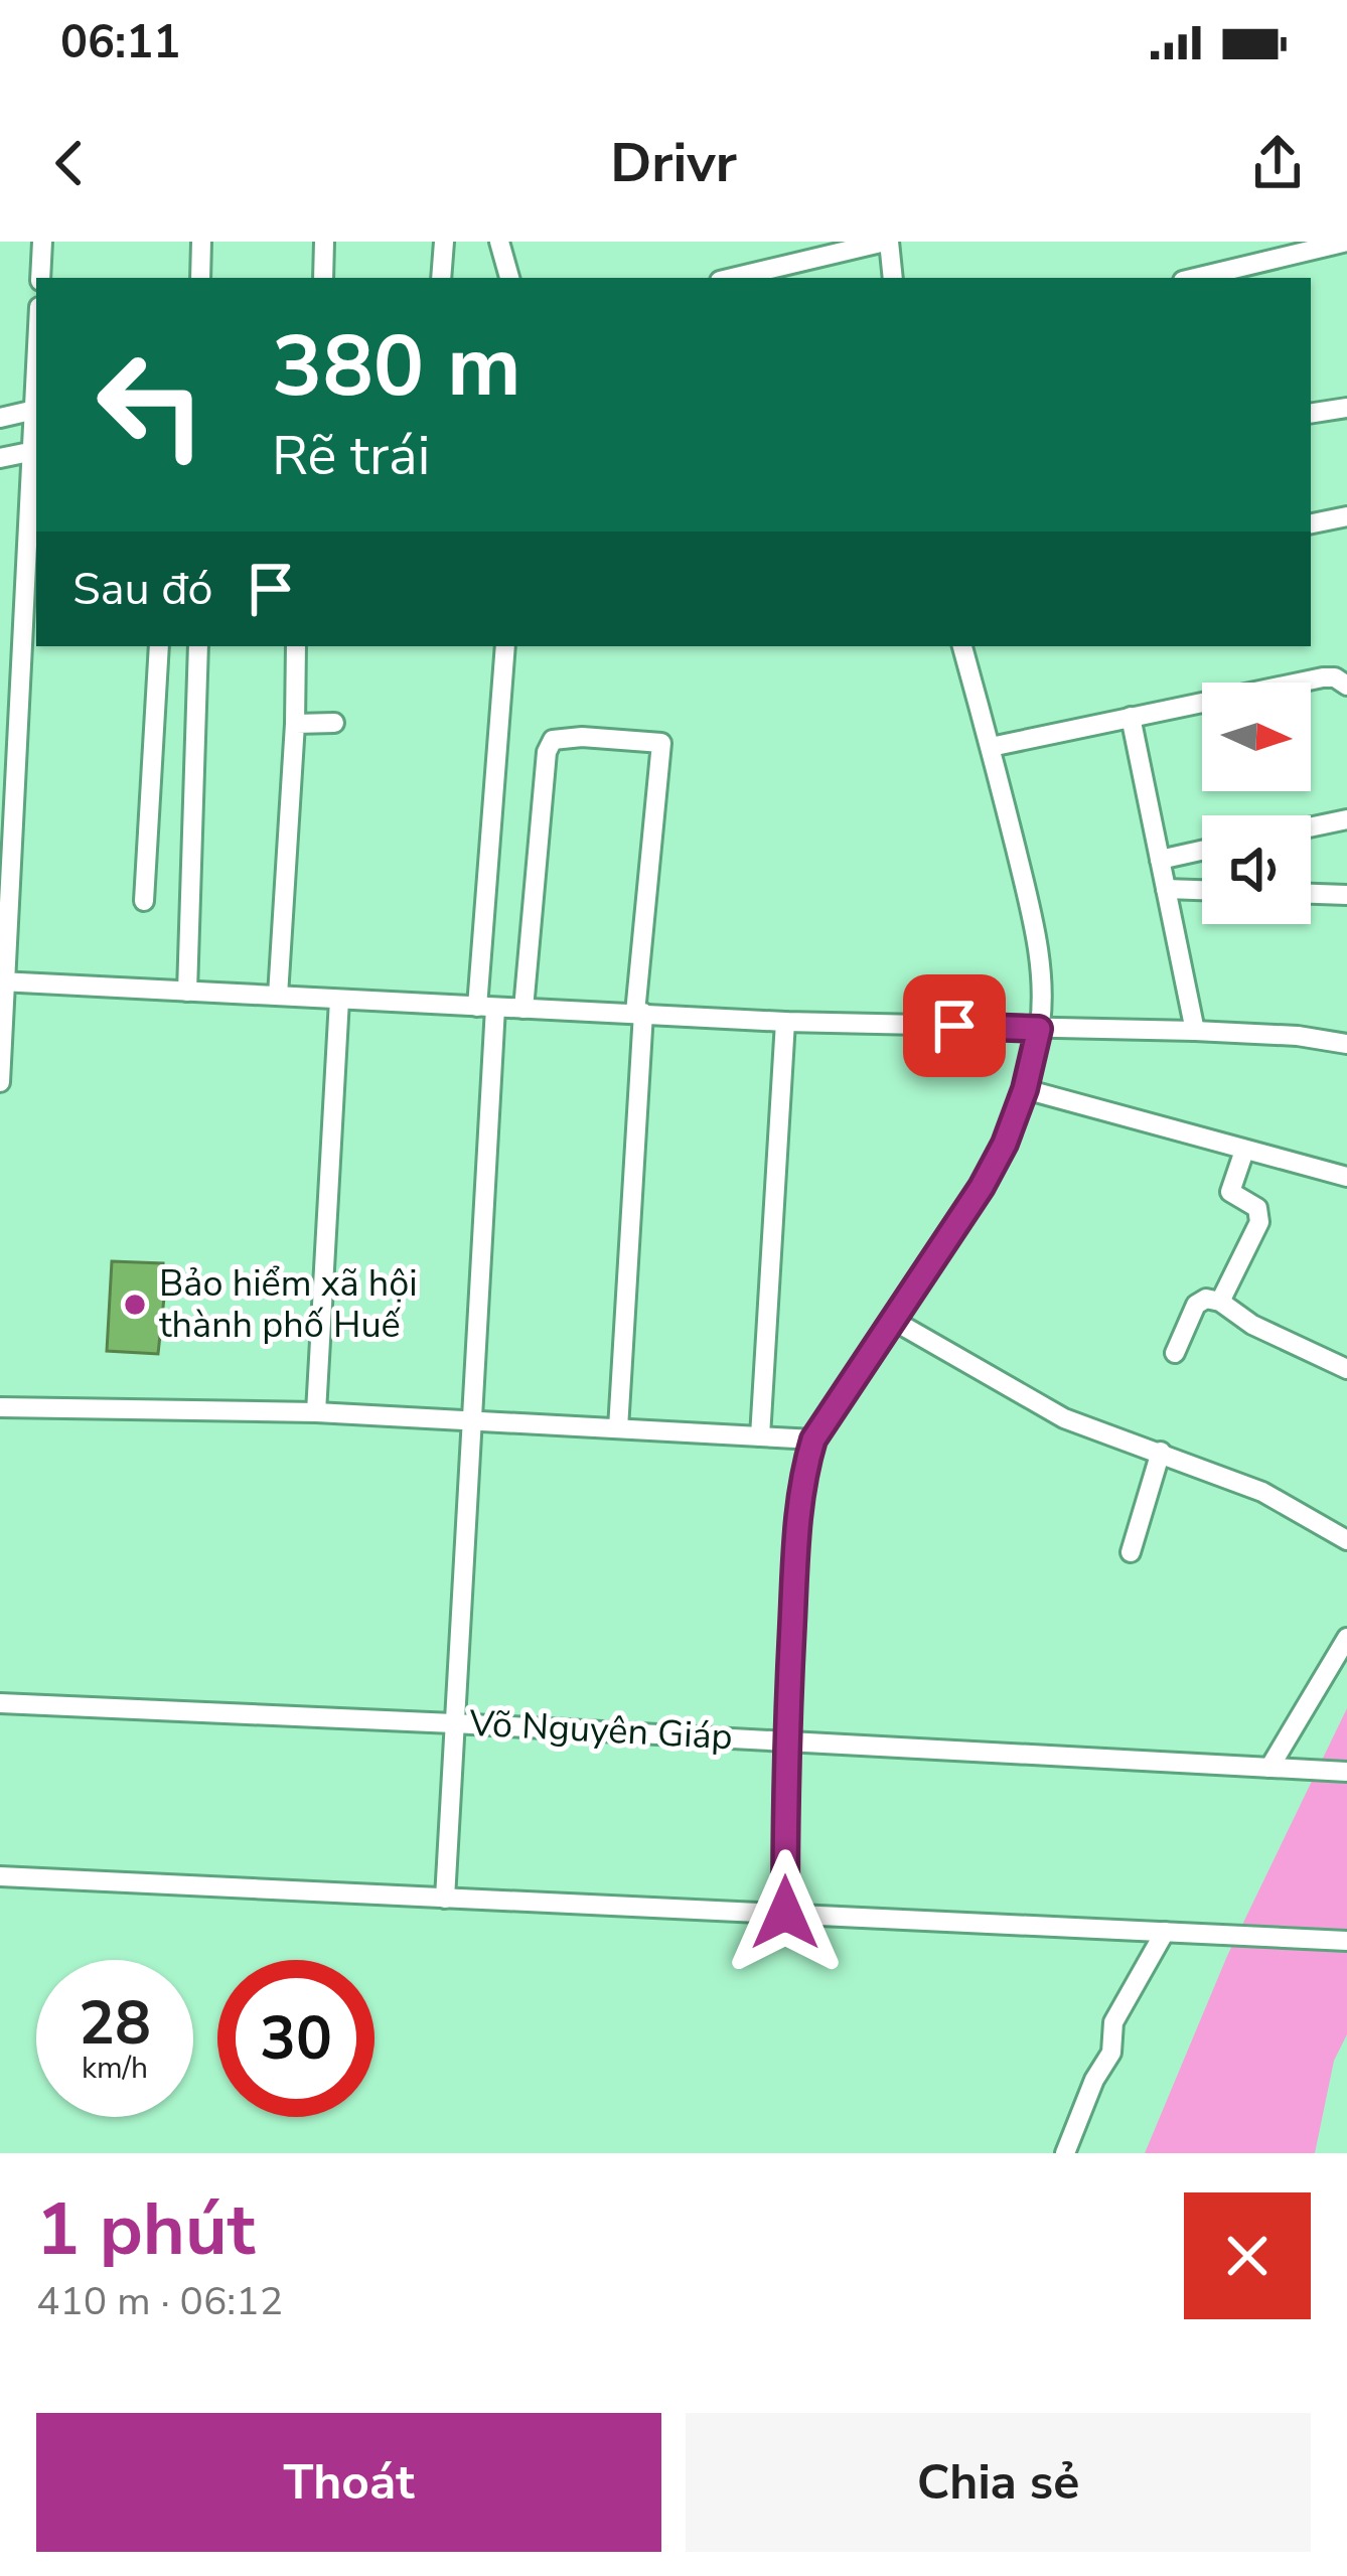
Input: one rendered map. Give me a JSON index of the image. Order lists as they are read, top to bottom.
{
  "streets": {
    "street": ["Võ Nguyên Giáp"]
  },
  "places": ["Bảo hiểm xã hội thành phố Huế"],
  "north": "right",
  "page": {
    "status": "06:11",
    "header": "Drivr",
    "turn": ["380 m", "Rẽ trái"],
    "then": "Sau đó",
    "speed": "28 km/h",
    "limit": "30",
    "heading": ["1 phút", "410 m · 06:12"],
    "buttons": ["Thoát", "Chia sẻ"]
  }
}
